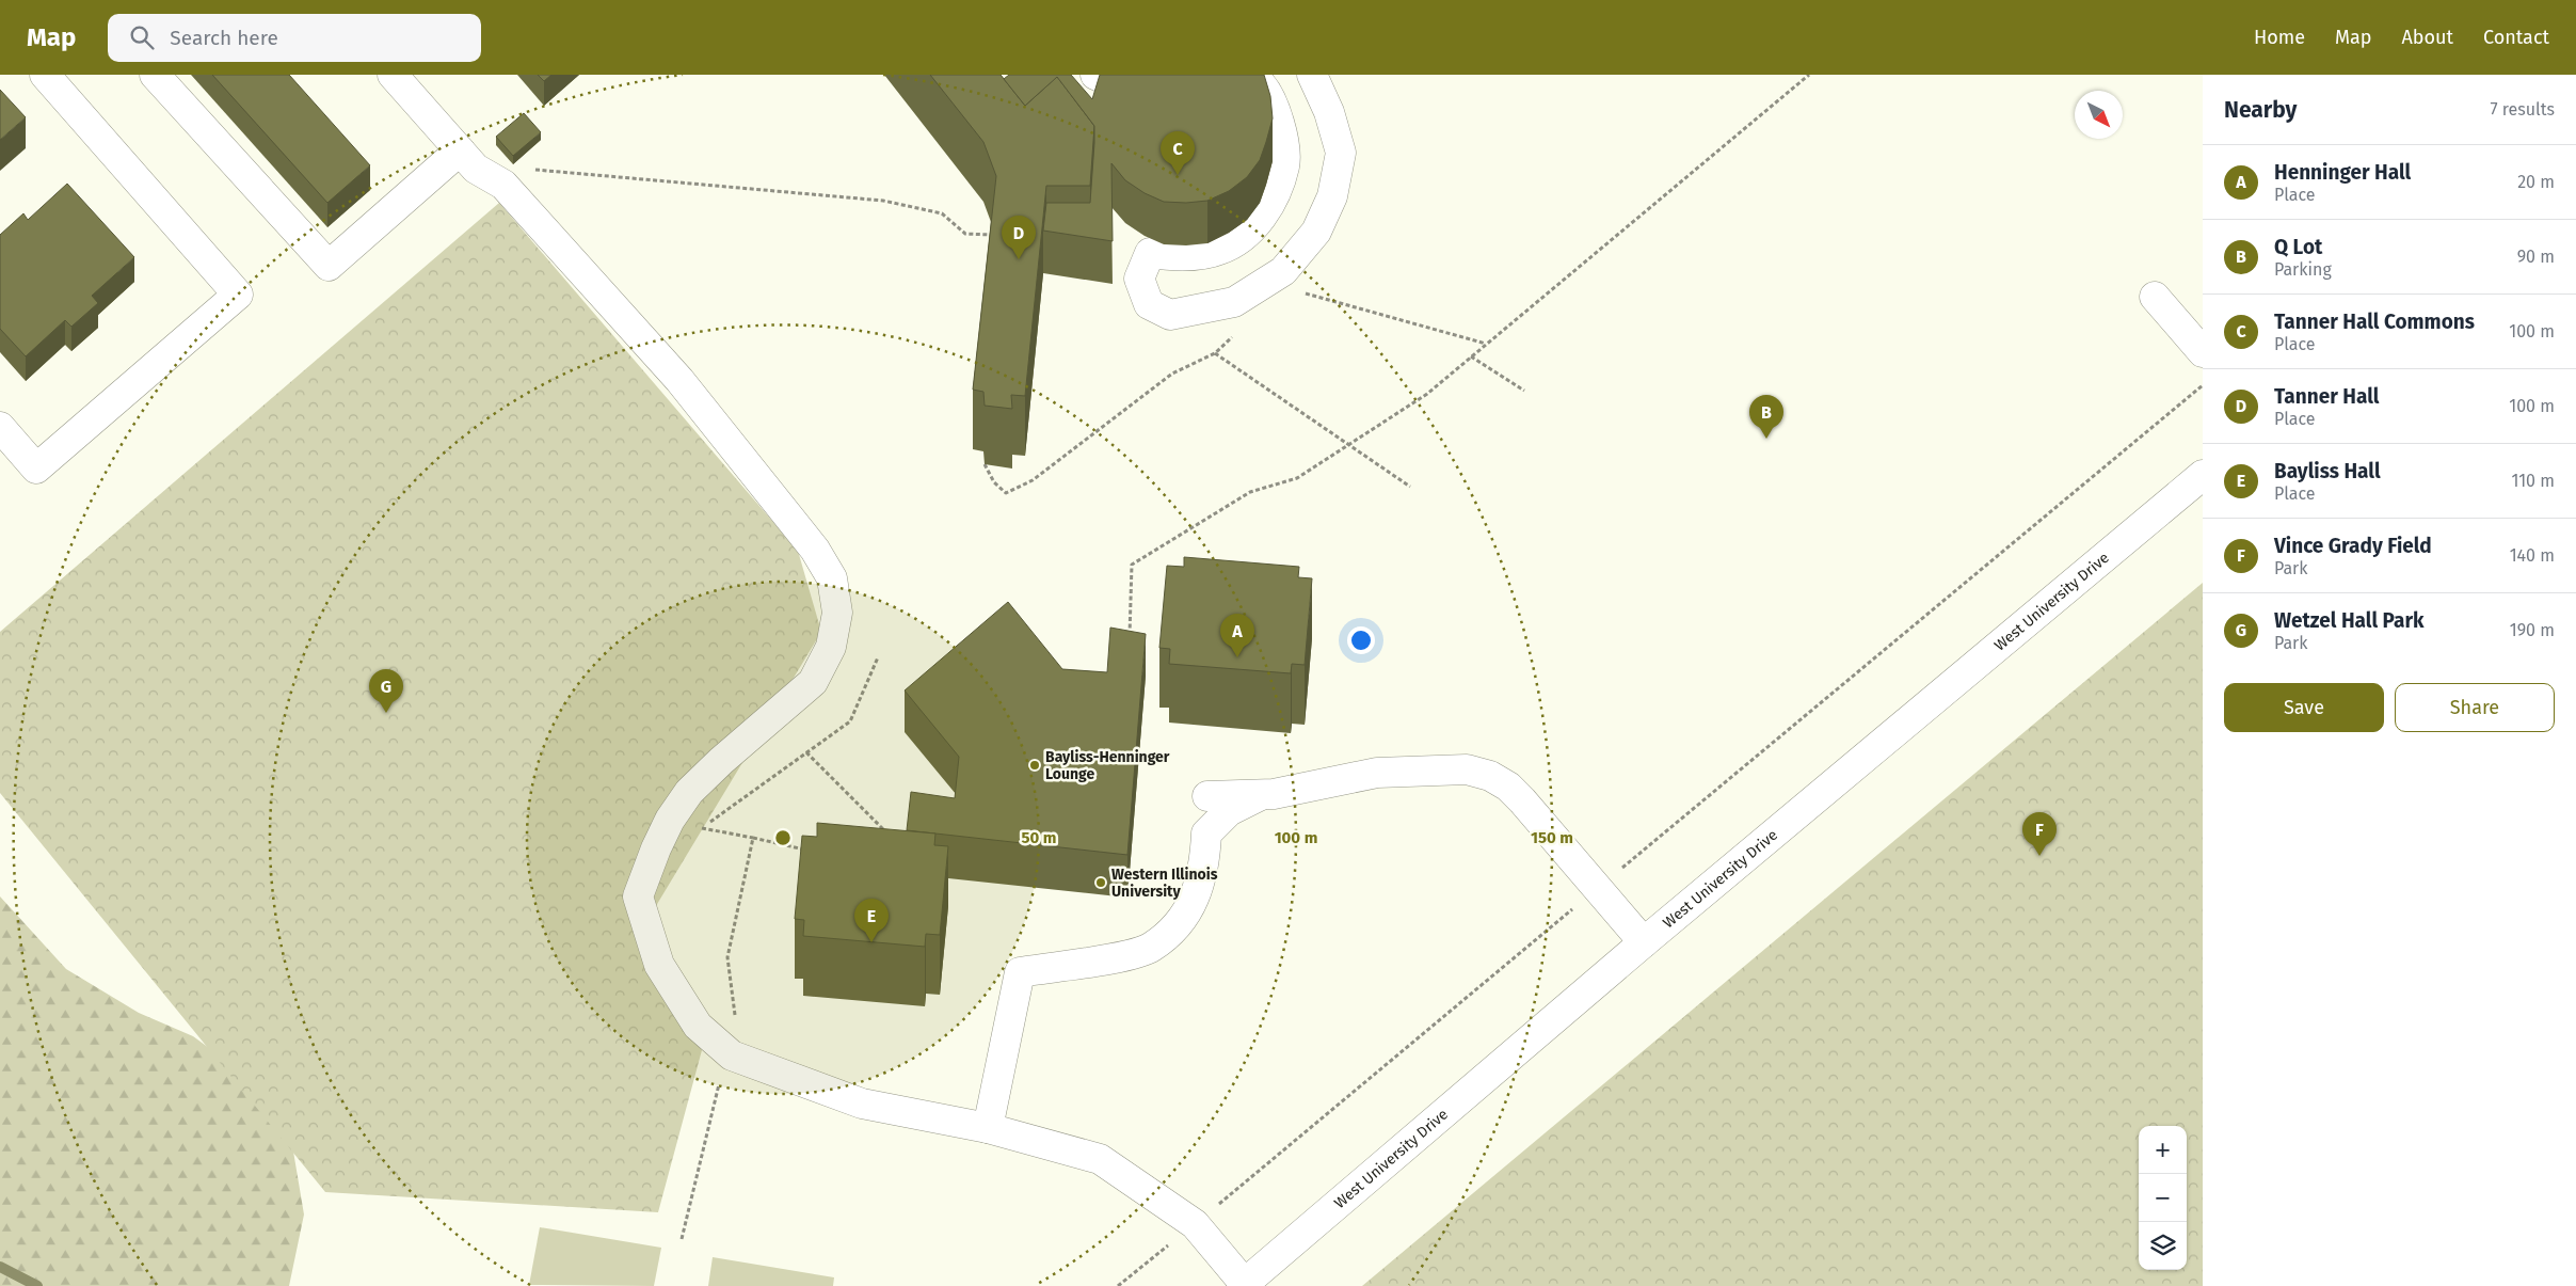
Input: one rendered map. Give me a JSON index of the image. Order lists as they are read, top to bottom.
{
  "streets": {
    "street": ["West University Drive"]
  },
  "places": ["Bayliss-Henninger Lounge", "Western Illinois University"],
  "north": "bottom right",
  "page": {
    "header": "Map",
    "search": "Search here",
    "nav": [
      "Home",
      "Map",
      "About",
      "Contact"
    ],
    "heading": ["Nearby", "7 results"],
    "pins": [
      "C",
      "D",
      "B",
      "A",
      "G",
      "F",
      "E"
    ],
    "list": [
      {
        "mark": "A",
        "name": "Henninger Hall",
        "note": "Place",
        "value": "20 m"
      },
      {
        "mark": "B",
        "name": "Q Lot",
        "note": "Parking",
        "value": "90 m"
      },
      {
        "mark": "C",
        "name": "Tanner Hall Commons",
        "note": "Place",
        "value": "100 m"
      },
      {
        "mark": "D",
        "name": "Tanner Hall",
        "note": "Place",
        "value": "100 m"
      },
      {
        "mark": "E",
        "name": "Bayliss Hall",
        "note": "Place",
        "value": "110 m"
      },
      {
        "mark": "F",
        "name": "Vince Grady Field",
        "note": "Park",
        "value": "140 m"
      },
      {
        "mark": "G",
        "name": "Wetzel Hall Park",
        "note": "Park",
        "value": "190 m"
      }
    ],
    "buttons": ["Save", "Share"],
    "map_buttons": ["+", "−"]
  },
  "rings": ["50 m", "100 m", "150 m"]
}
